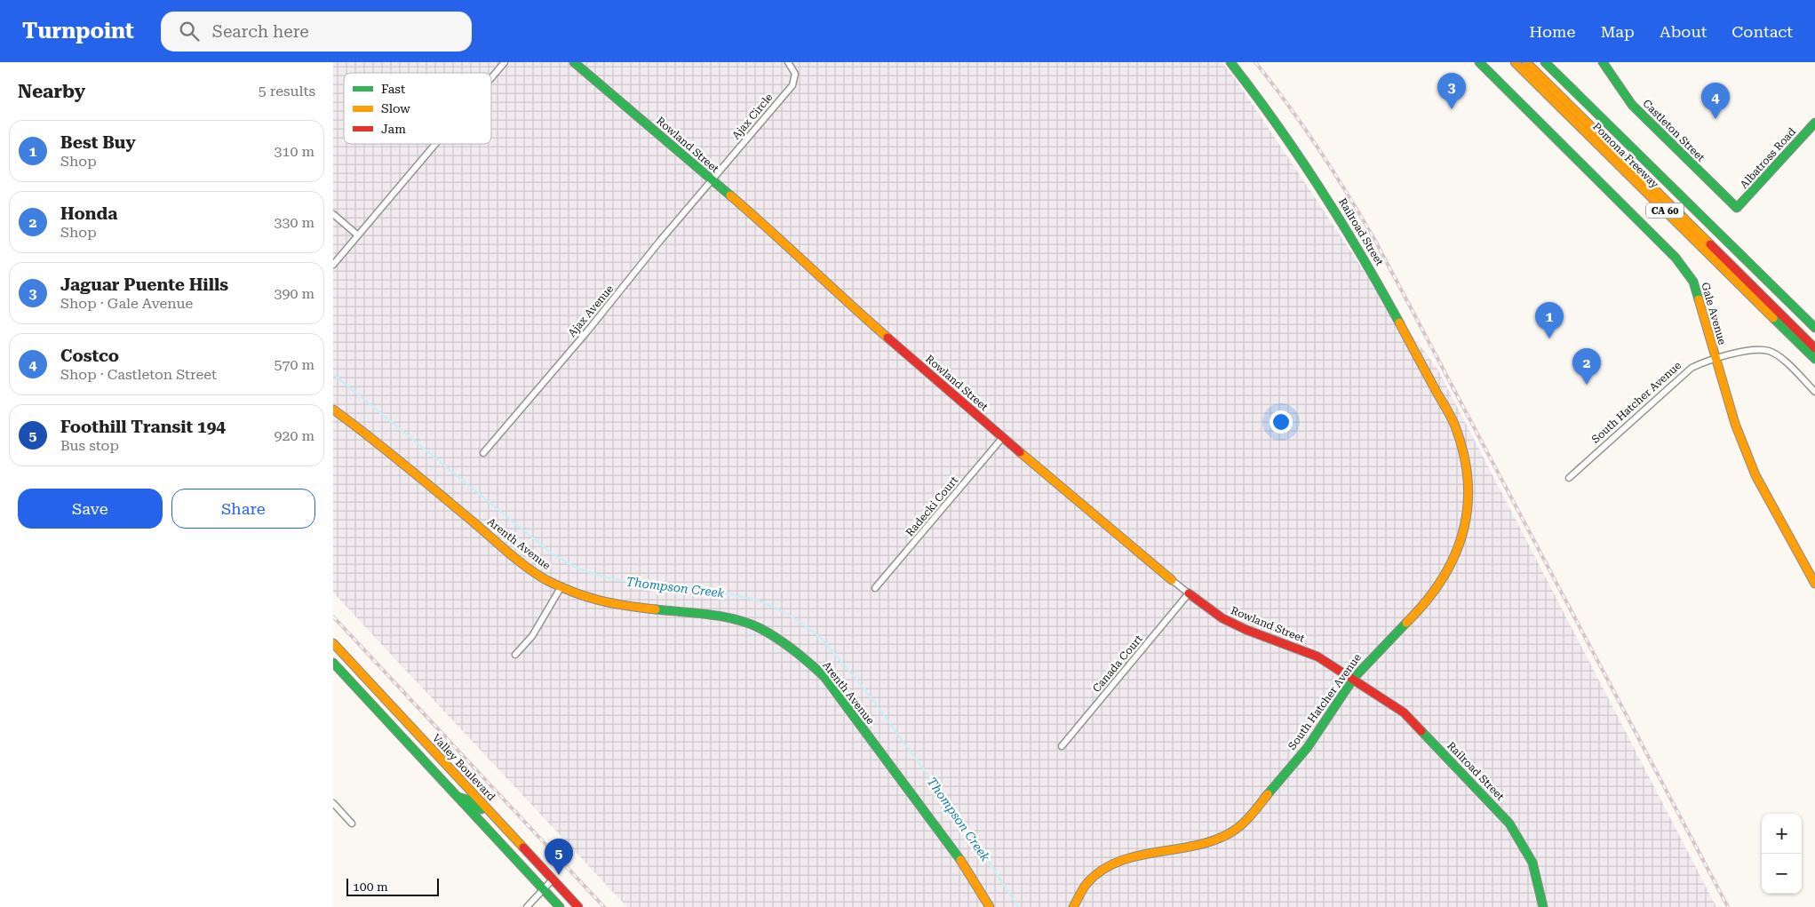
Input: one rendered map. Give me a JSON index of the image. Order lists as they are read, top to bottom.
{
  "streets": {
    "main road": [
      "Castleton Street",
      "Rowland Street",
      "Pomona Freeway",
      "Albatross Road",
      "CA 60",
      "Railroad Street",
      "Gale Avenue",
      "South Hatcher Avenue",
      "Arenth Avenue",
      "Valley Boulevard"
    ],
    "street": [
      "Ajax Circle",
      "Ajax Avenue",
      "Radecki Court",
      "Canada Court"
    ]
  },
  "crossings": [
    ["Ajax Circle", "Rowland Street"],
    ["Ajax Circle", "Ajax Avenue"],
    ["Castleton Street", "Albatross Road"],
    ["Rowland Street", "Railroad Street"],
    ["Rowland Street", "Ajax Avenue"],
    ["Rowland Street", "South Hatcher Avenue"],
    ["Rowland Street", "Radecki Court"],
    ["Rowland Street", "Canada Court"],
    ["Railroad Street", "South Hatcher Avenue"],
    ["Gale Avenue", "South Hatcher Avenue"]
  ],
  "water": ["Thompson Creek"],
  "legend": ["Fast", "Slow", "Jam"],
  "scale_bar": "100 m",
  "page": {
    "header": "Turnpoint",
    "search": "Search here",
    "nav": [
      "Home",
      "Map",
      "About",
      "Contact"
    ],
    "heading": ["Nearby", "5 results"],
    "pins": [
      "3",
      "4",
      "1",
      "2",
      "5"
    ],
    "list": [
      {
        "mark": "1",
        "name": "Best Buy",
        "note": "Shop",
        "value": "310 m"
      },
      {
        "mark": "2",
        "name": "Honda",
        "note": "Shop",
        "value": "330 m"
      },
      {
        "mark": "3",
        "name": "Jaguar Puente Hills",
        "note": "Shop · Gale Avenue",
        "value": "390 m"
      },
      {
        "mark": "4",
        "name": "Costco",
        "note": "Shop · Castleton Street",
        "value": "570 m"
      },
      {
        "mark": "5",
        "name": "Foothill Transit 194",
        "note": "Bus stop",
        "value": "920 m"
      }
    ],
    "buttons": ["Save", "Share"],
    "map_buttons": ["+", "−"],
    "scale": "100 m"
  }
}
